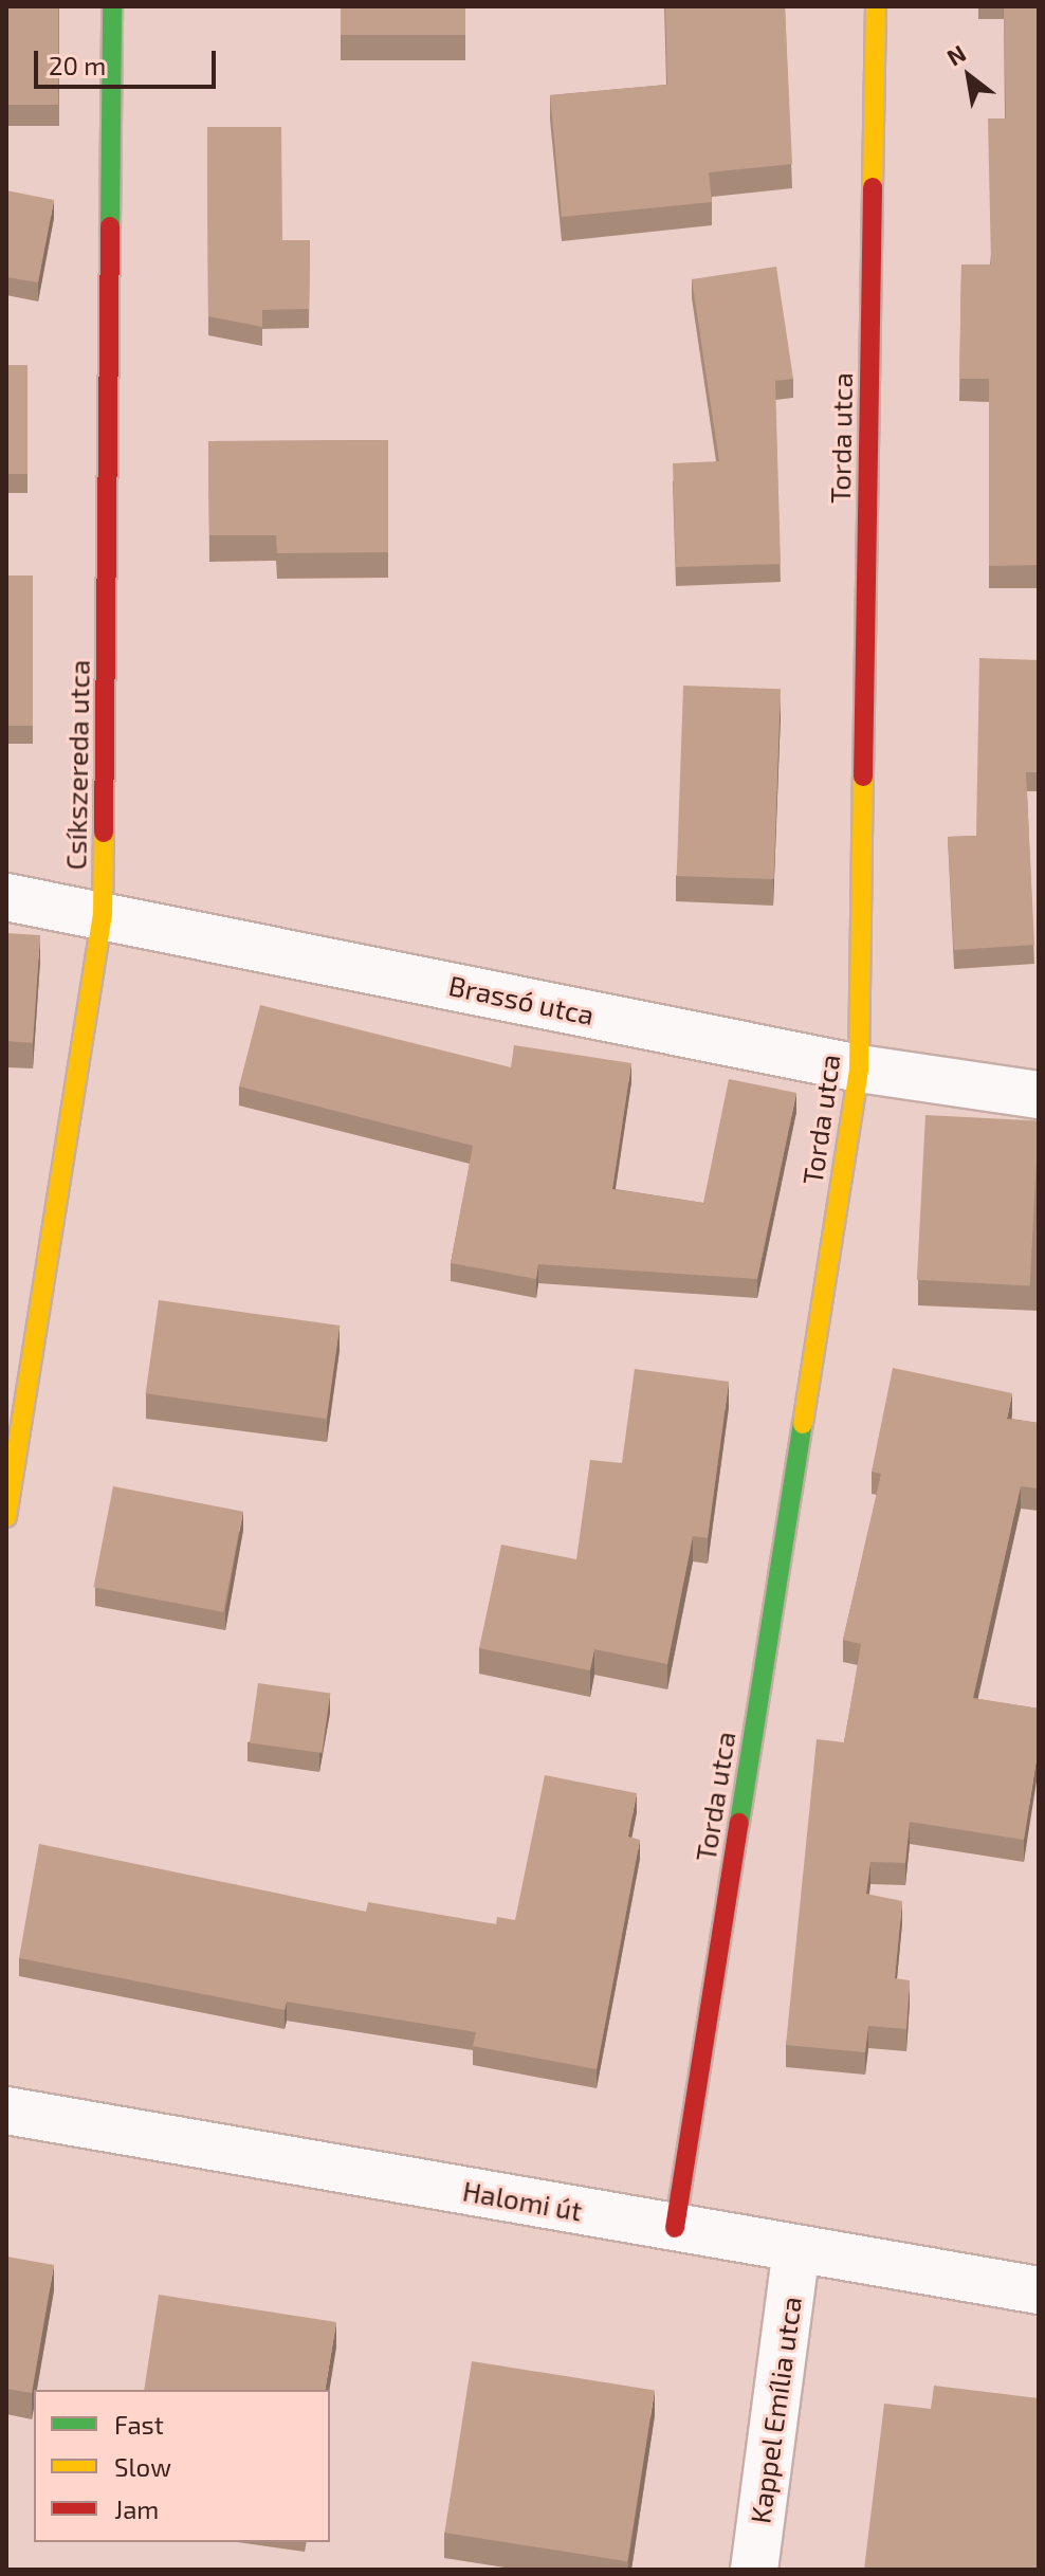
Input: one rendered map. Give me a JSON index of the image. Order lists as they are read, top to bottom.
{
  "streets": {
    "street": [
      "Torda utca",
      "Csíkszereda utca",
      "Brassó utca",
      "Halomi út",
      "Kappel Emília utca"
    ]
  },
  "crossings": [
    ["Torda utca", "Brassó utca"],
    ["Torda utca", "Halomi út"],
    ["Csíkszereda utca", "Brassó utca"],
    ["Halomi út", "Kappel Emília utca"]
  ],
  "legend": ["Fast", "Slow", "Jam"],
  "scale_bar": "20 m",
  "north": "top left"
}
